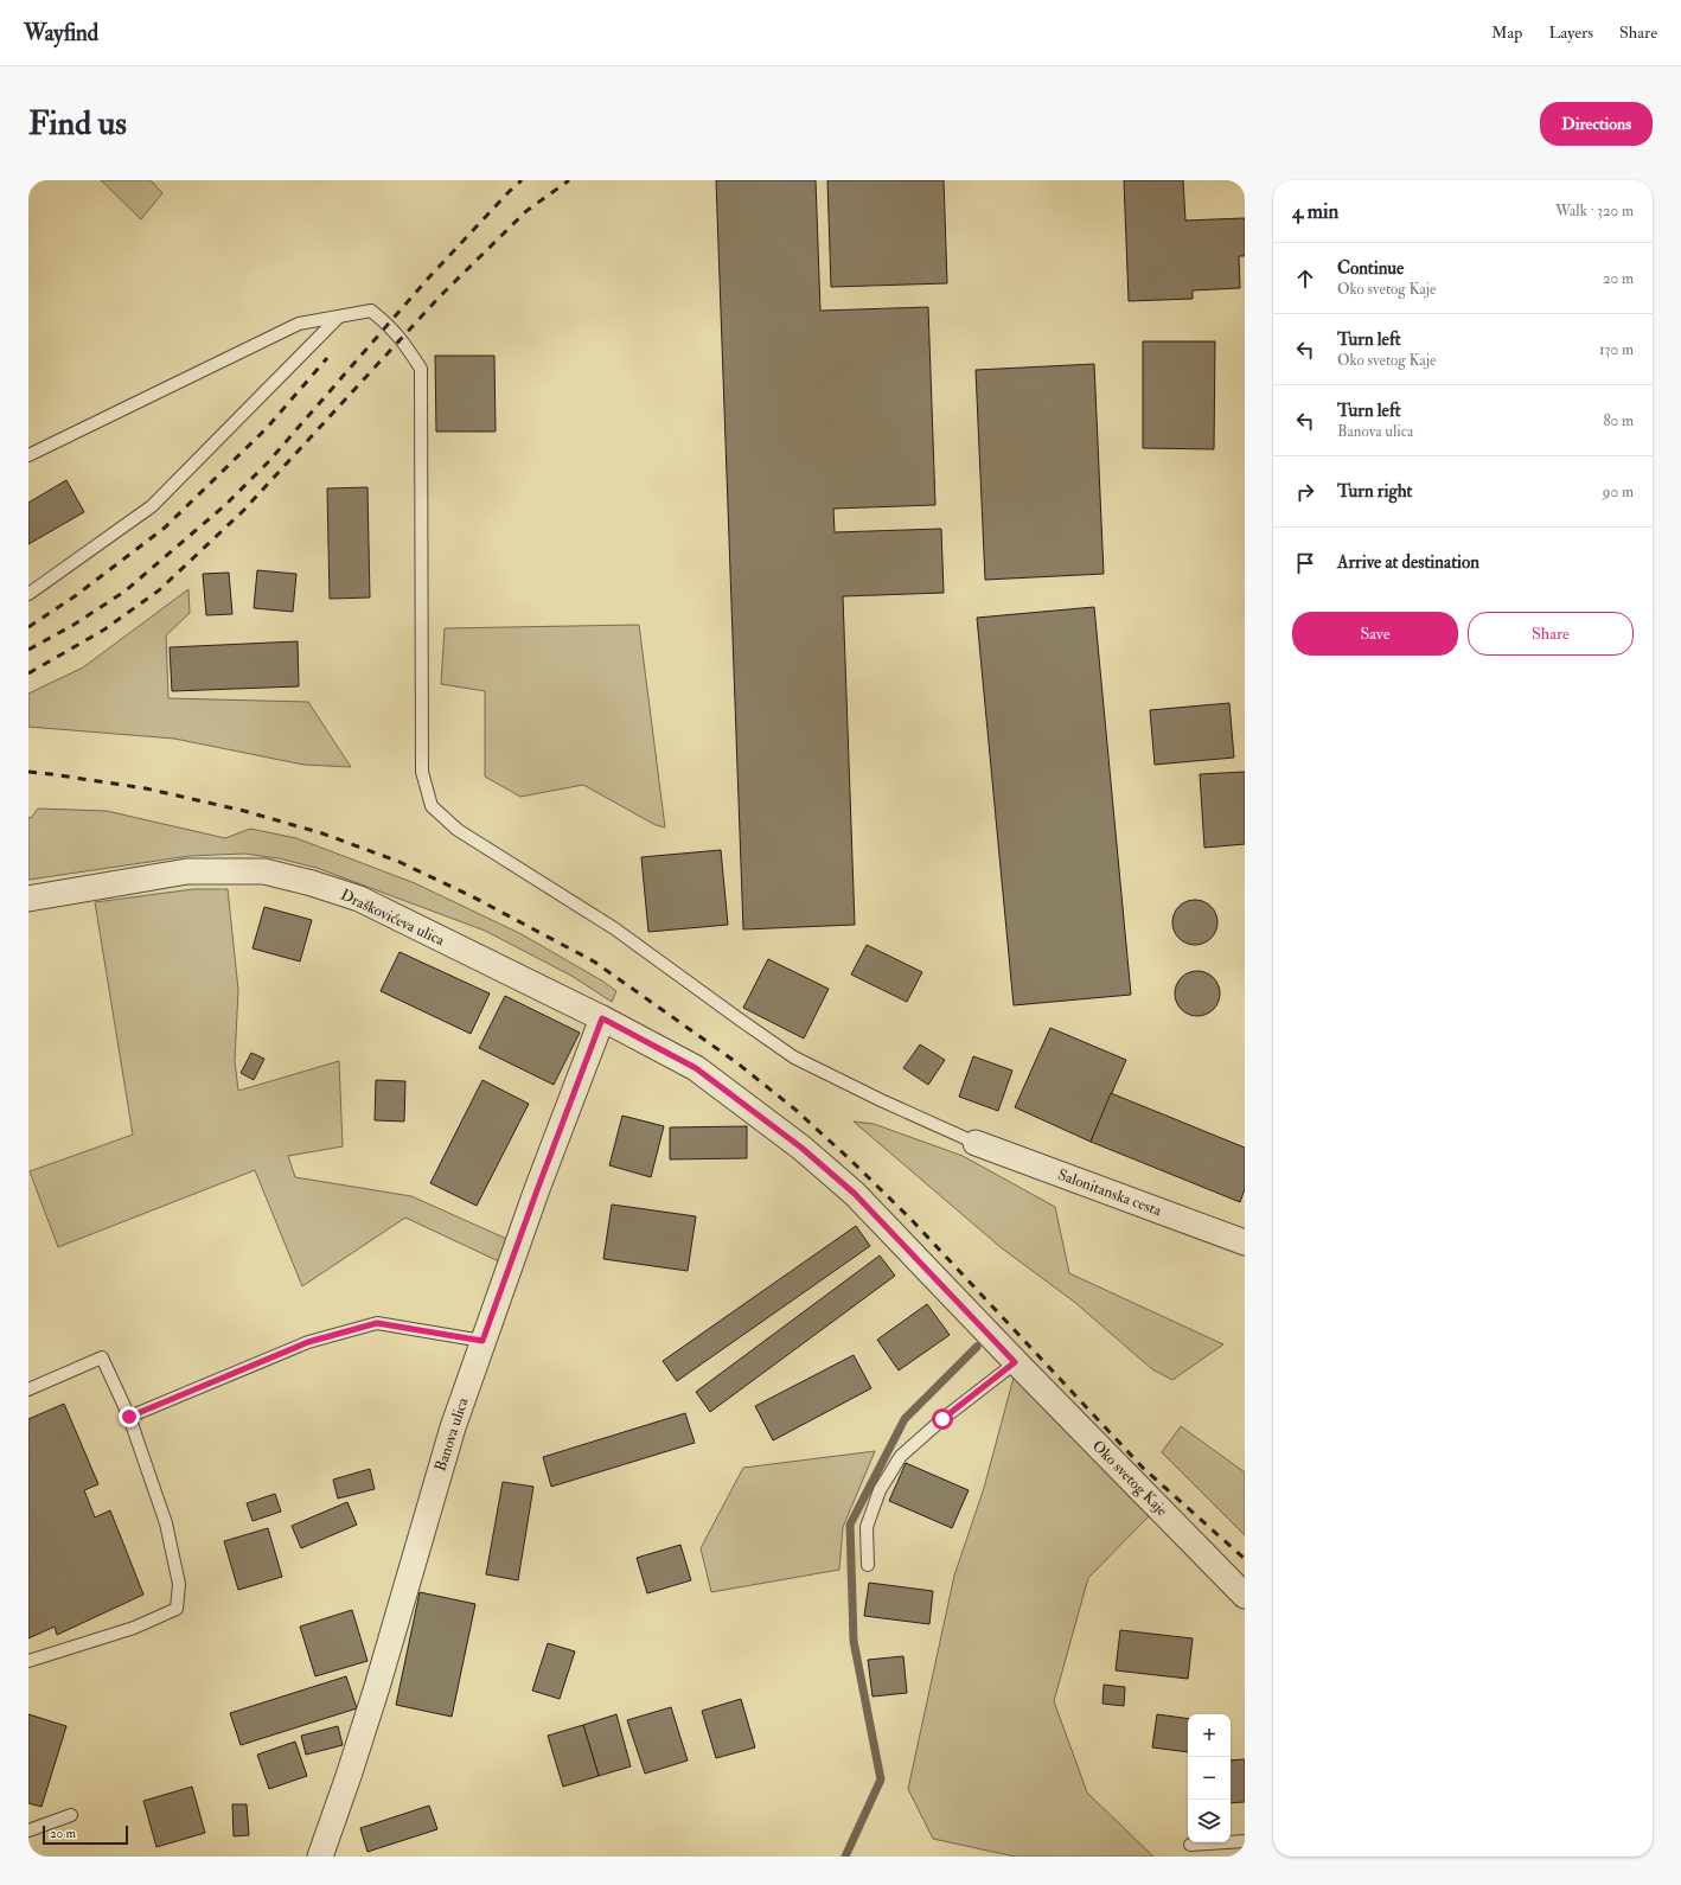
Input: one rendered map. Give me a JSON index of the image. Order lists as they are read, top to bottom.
{
  "streets": {
    "street": [
      "Draškovićeva ulica",
      "Salonitanska cesta",
      "Banova ulica",
      "Oko svetog Kaje"
    ]
  },
  "crossings": [
    ["Draškovićeva ulica", "Banova ulica"],
    ["Draškovićeva ulica", "Oko svetog Kaje"],
    ["Banova ulica", "Oko svetog Kaje"]
  ],
  "scale_bar": "20 m",
  "page": {
    "header": "Wayfind",
    "nav": ["Map", "Layers", "Share"],
    "buttons": [
      "Directions",
      ["Save", "Share"]
    ],
    "title": "Find us",
    "heading": ["4 min", "Walk · 320 m"],
    "list": [
      ["Continue", "Oko svetog Kaje", "20 m"],
      ["Turn left", "Oko svetog Kaje", "130 m"],
      ["Turn left", "Banova ulica", "80 m"],
      ["Turn right", "90 m"],
      "Arrive at destination"
    ],
    "map_buttons": ["+", "−"],
    "scale": "20 m"
  }
}
